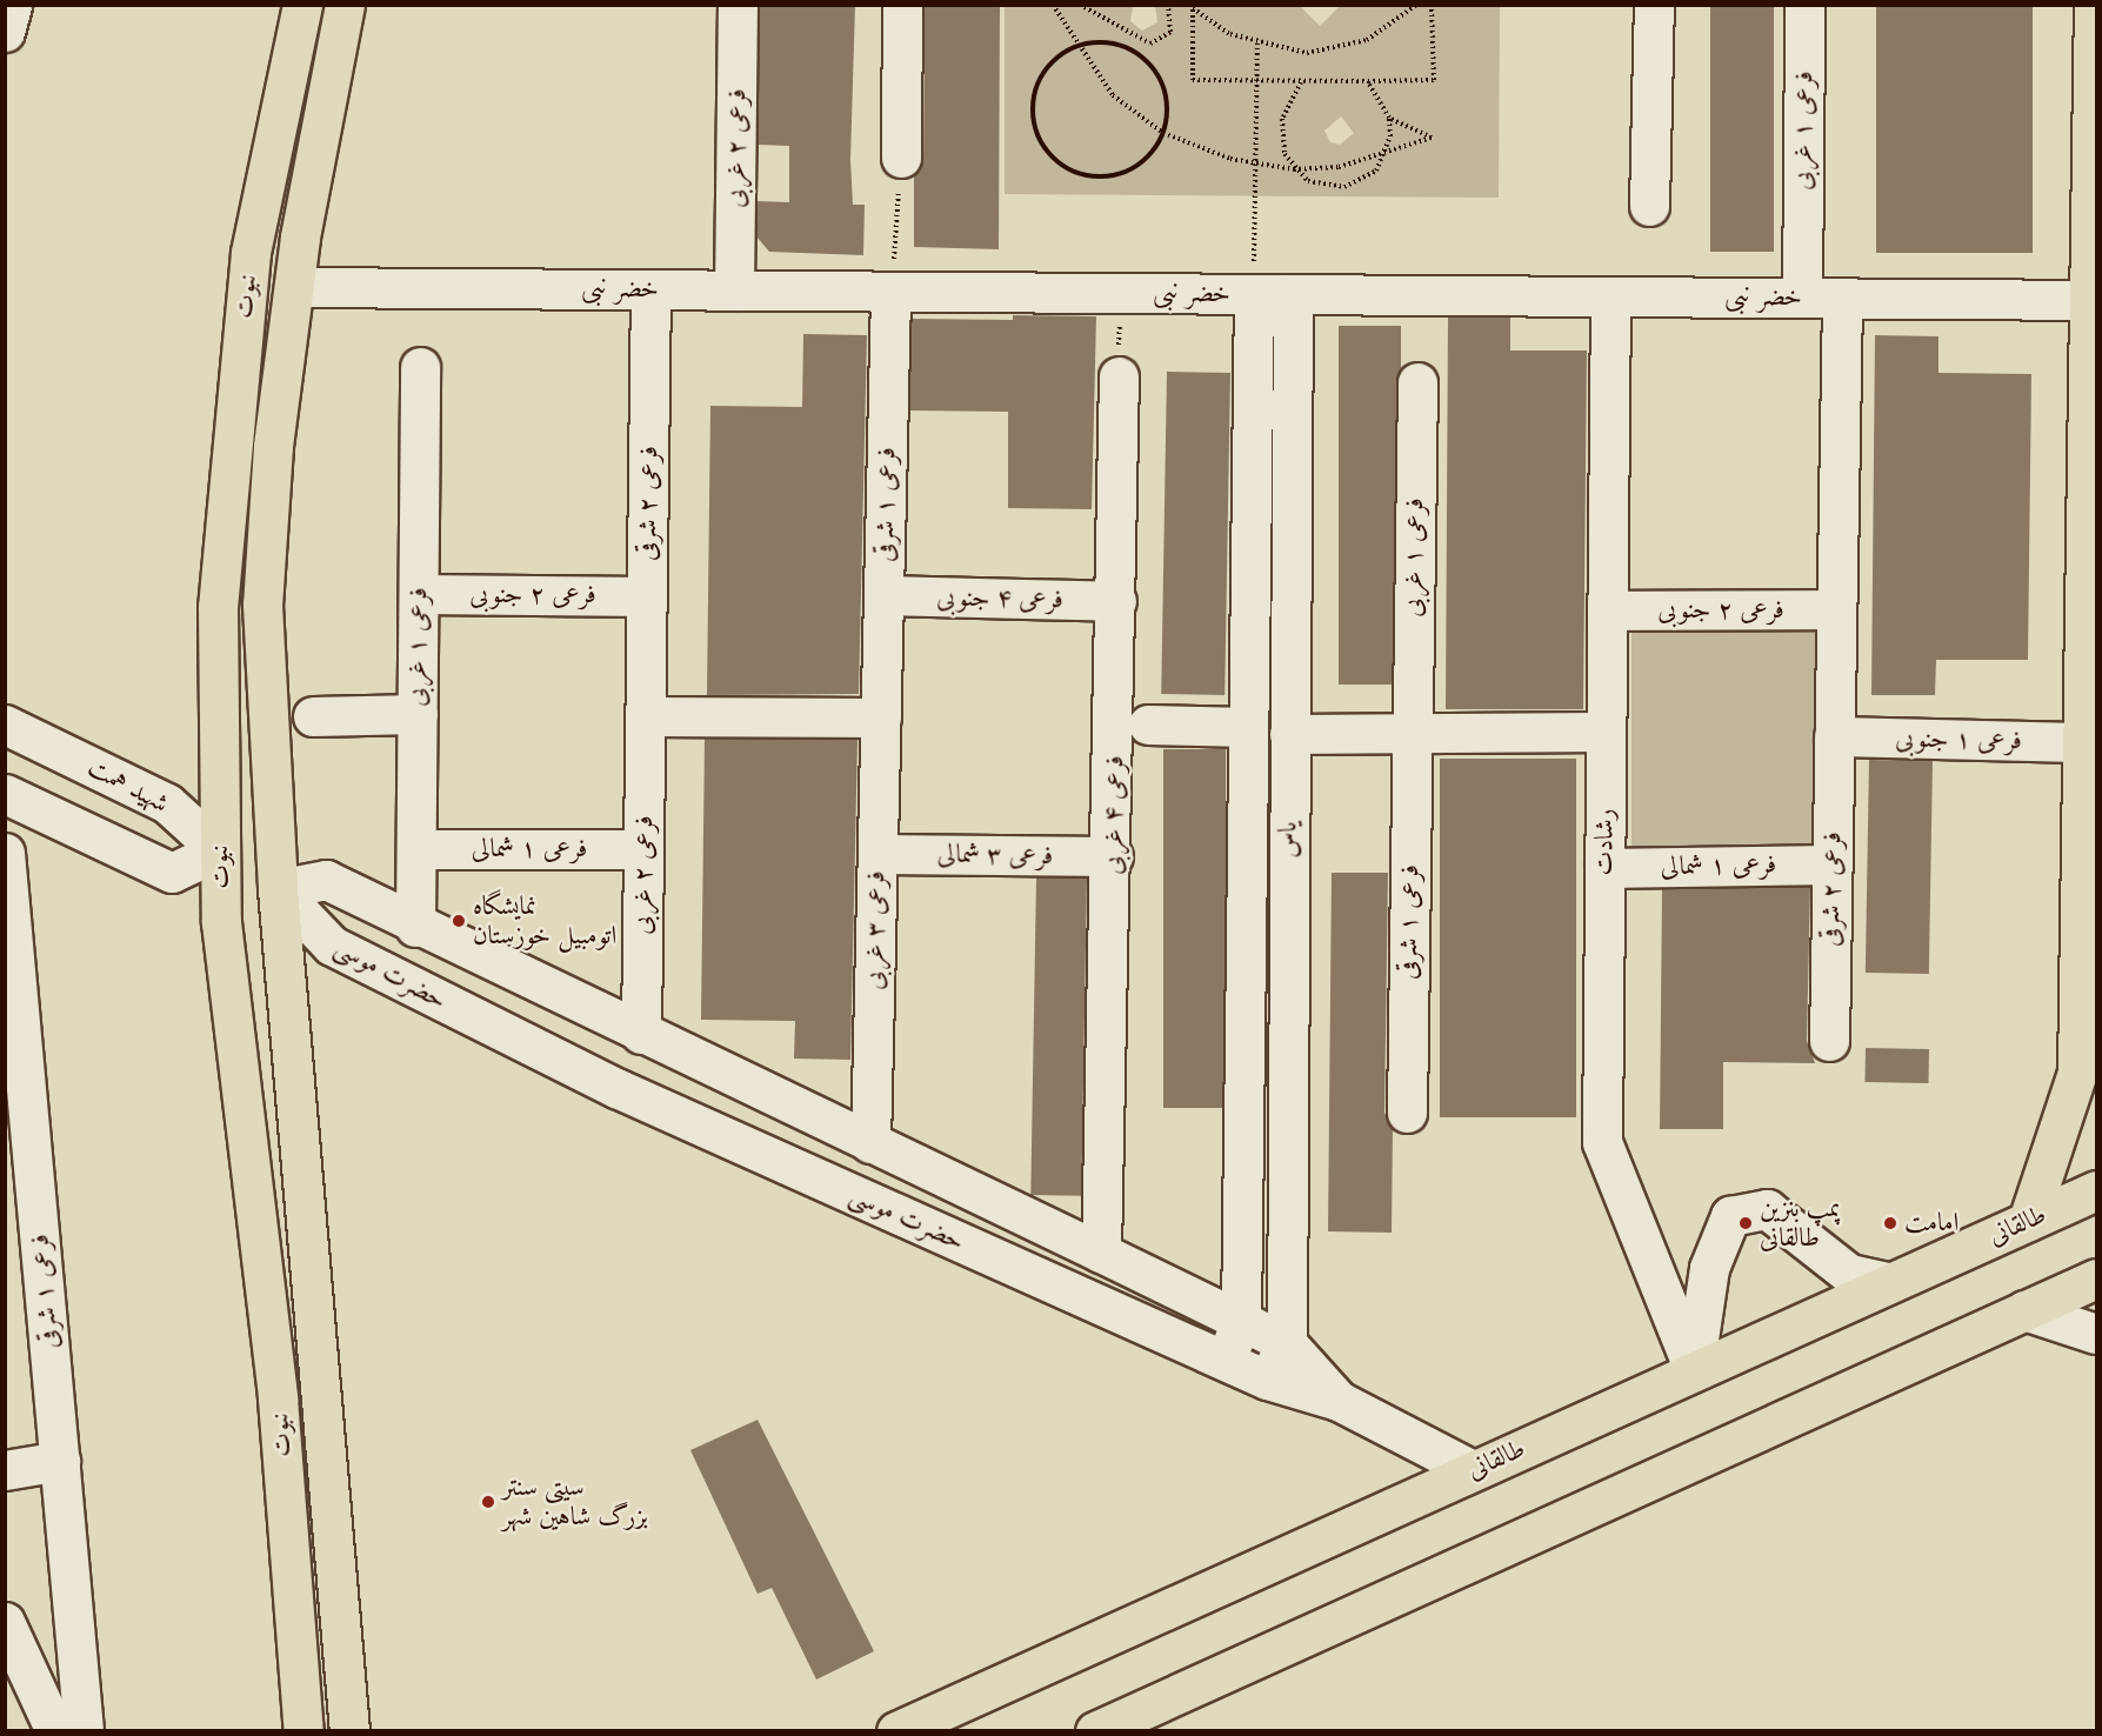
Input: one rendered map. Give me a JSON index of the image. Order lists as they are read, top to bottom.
{
  "streets": {
    "main road": ["نبوت", "طالقانی"],
    "street": [
      "فرعی ۱ غربی",
      "فرعی ۲ غربی",
      "خضر نبی",
      "فرعی ۲ شرقی",
      "فرعی ۱ شرقی",
      "فرعی ۲ جنوبی",
      "فرعی ۴ جنوبی",
      "فرعی ۱ جنوبی",
      "شهید همت",
      "فرعی ۴ غربی",
      "یاس",
      "رشادت",
      "فرعی ۱‍ شمالی",
      "فرعی ۳ شمالی",
      "فرعی ۱ شمالی",
      "فرعی ۳ غربی",
      "حضرت موسی"
    ]
  },
  "crossings": [
    ["فرعی ۱ غربی", "خضر نبی"],
    ["فرعی ۱ غربی", "فرعی ۱ شرقی"],
    ["فرعی ۱ غربی", "فرعی ۲ جنوبی"],
    ["فرعی ۱ غربی", "فرعی ۱‍ شمالی"],
    ["فرعی ۱ غربی", "حضرت موسی"],
    ["فرعی ۲ غربی", "خضر نبی"],
    ["فرعی ۲ غربی", "فرعی ۲ شرقی"],
    ["فرعی ۲ غربی", "فرعی ۱‍ شمالی"],
    ["فرعی ۲ غربی", "حضرت موسی"],
    ["خضر نبی", "نبوت"],
    ["خضر نبی", "فرعی ۲ شرقی"],
    ["خضر نبی", "فرعی ۱ شرقی"],
    ["خضر نبی", "یاس"],
    ["خضر نبی", "رشادت"],
    ["نبوت", "شهید همت"],
    ["نبوت", "حضرت موسی"],
    ["فرعی ۲ شرقی", "فرعی ۲ جنوبی"],
    ["فرعی ۲ شرقی", "فرعی ۱ جنوبی"],
    ["فرعی ۲ شرقی", "فرعی ۱ شمالی"],
    ["فرعی ۱ شرقی", "فرعی ۴ جنوبی"],
    ["فرعی ۱ شرقی", "فرعی ۳ غربی"],
    ["فرعی ۲ جنوبی", "رشادت"],
    ["فرعی ۴ جنوبی", "فرعی ۴ غربی"],
    ["فرعی ۴ غربی", "فرعی ۳ شمالی"],
    ["فرعی ۴ غربی", "حضرت موسی"],
    ["یاس", "حضرت موسی"],
    ["رشادت", "فرعی ۱ شمالی"],
    ["رشادت", "طالقانی"],
    ["فرعی ۳ شمالی", "فرعی ۳ غربی"],
    ["فرعی ۳ غربی", "حضرت موسی"],
    ["حضرت موسی", "طالقانی"]
  ],
  "places": [
    "نمایشگاه اتومبیل خوزستان",
    "پمپ بنزین طالقانی",
    "امامت",
    "سیتی سنتر بزرگ شاهین شهر"
  ]
}
